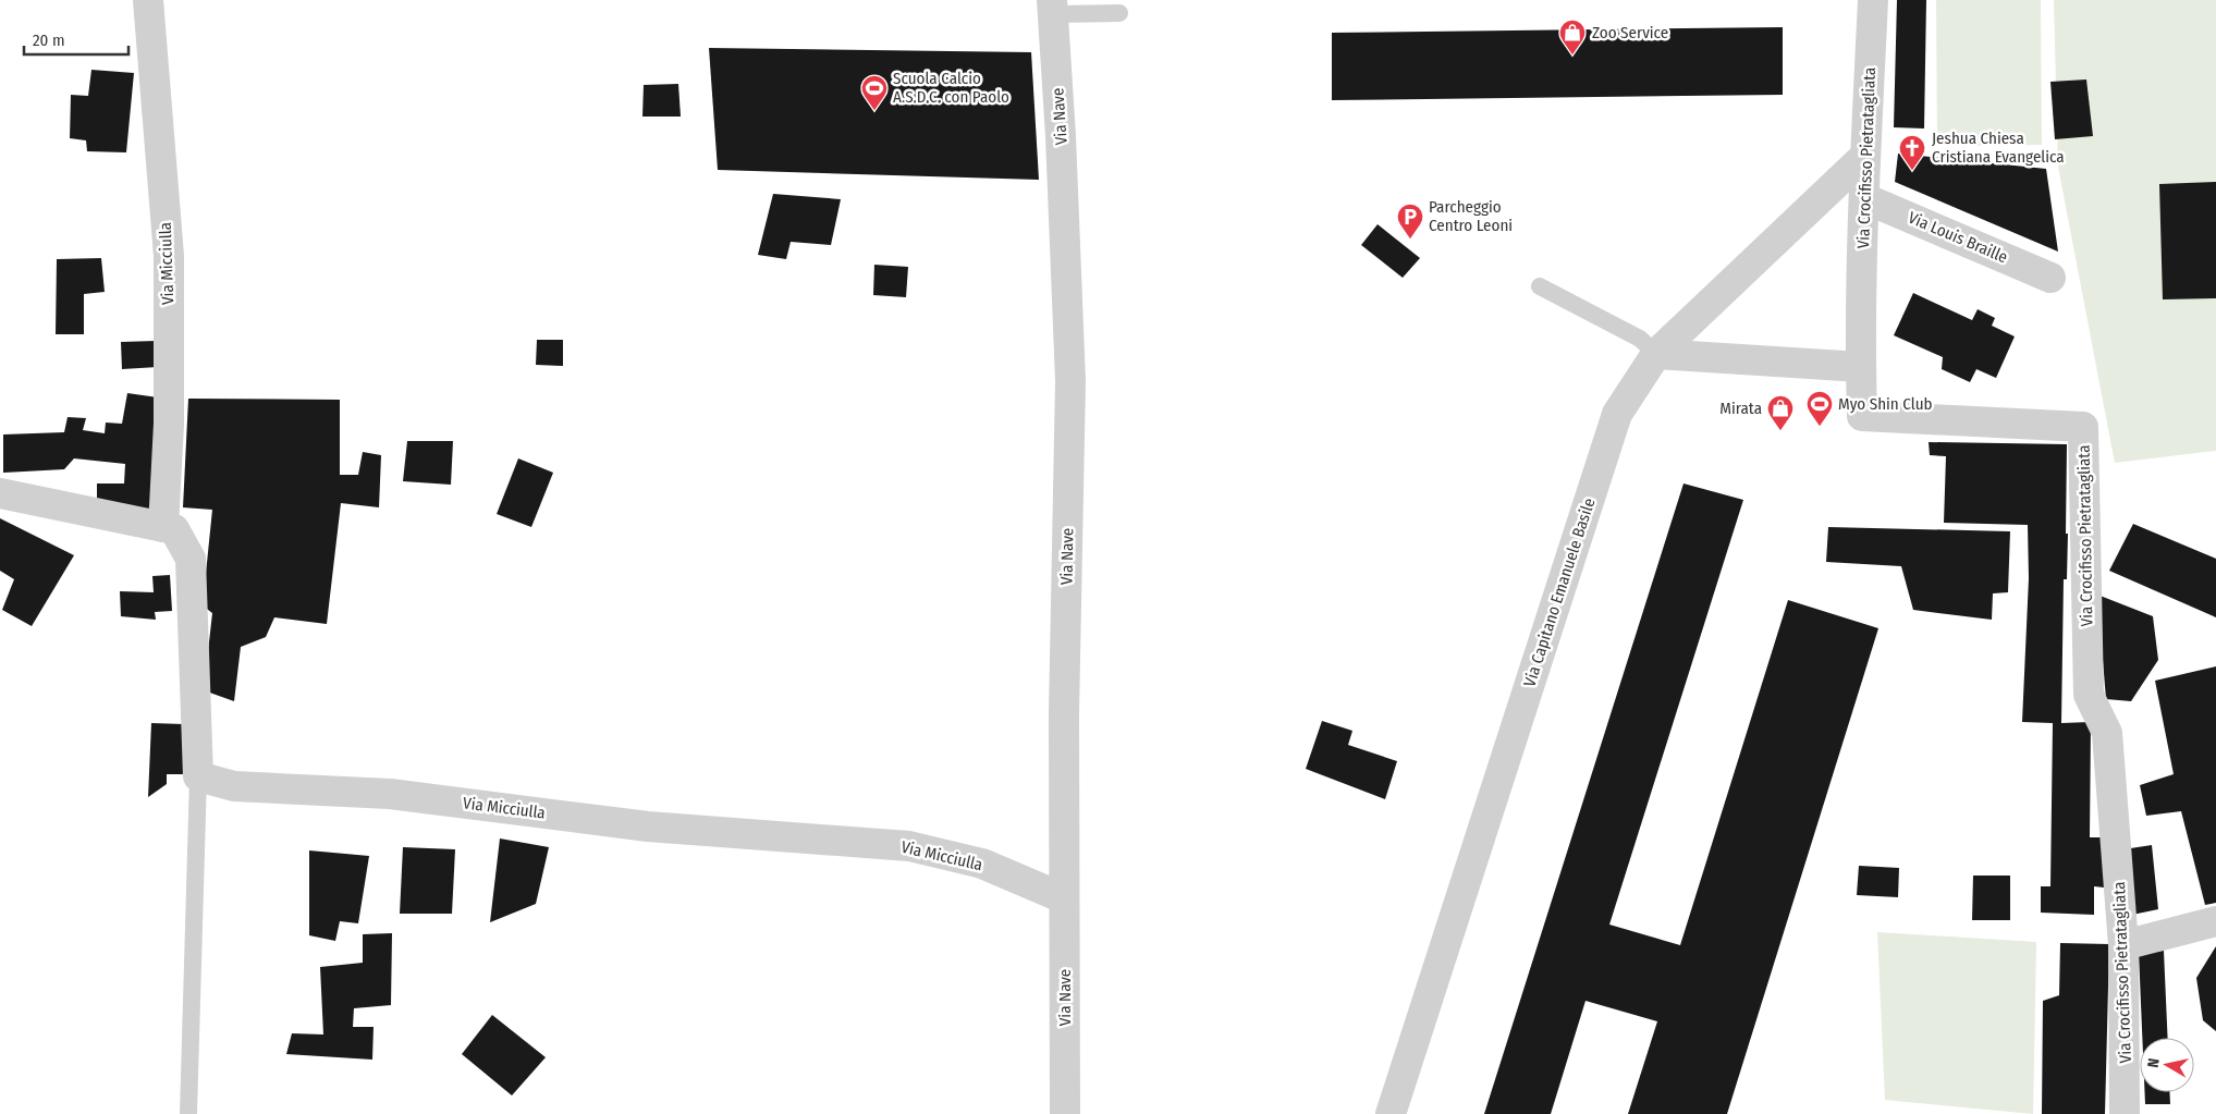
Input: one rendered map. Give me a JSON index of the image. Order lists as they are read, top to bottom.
{
  "streets": {
    "street": [
      "Via Nave",
      "Via Crocifisso Pietratagliata",
      "Via Louis Braille",
      "Via Micciulla",
      "Via Capitano Emanuele Basile"
    ]
  },
  "crossings": [
    ["Via Nave", "Via Micciulla"],
    ["Via Crocifisso Pietratagliata", "Via Louis Braille"],
    ["Via Crocifisso Pietratagliata", "Via Capitano Emanuele Basile"]
  ],
  "places": {
    "shop": ["Zoo Service", "Mirata"],
    "sports": ["Scuola Calcio A.S.D.C. con Paolo", "Myo Shin Club"],
    "church": ["Jeshua Chiesa Cristiana Evangelica"],
    "parking": ["Parcheggio Centro Leoni"]
  },
  "scale_bar": "20 m",
  "north": "left"
}
